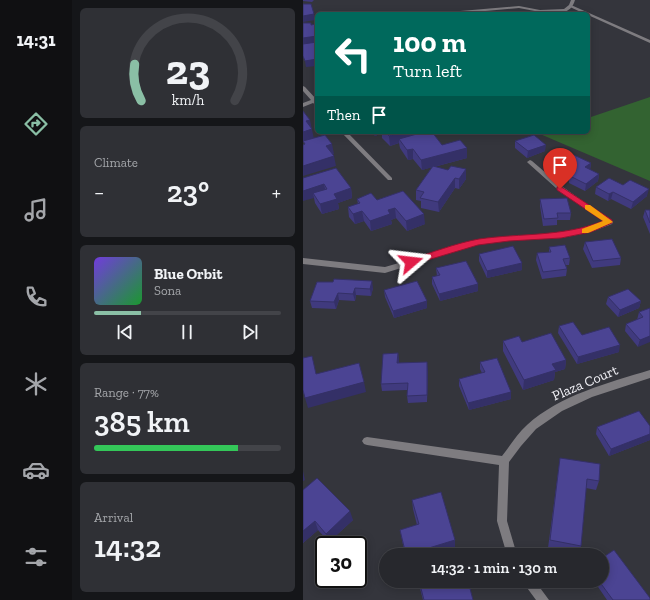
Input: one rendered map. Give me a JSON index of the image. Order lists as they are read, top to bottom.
{
  "streets": {
    "street": ["Plaza Court"]
  },
  "page": {
    "tabs": "14:31",
    "turn": ["100 m", "Turn left"],
    "then": "Then",
    "tile": [
      "Climate",
      ["Range · 77%", "385 km"],
      ["Arrival", "14:32"]
    ],
    "heat": ["−", "23°", "+"],
    "song": ["Blue Orbit", "Sona"],
    "limit": "30",
    "trip": "14:32 · 1 min · 130 m",
    "gauge": ["23", "km/h"]
  }
}
